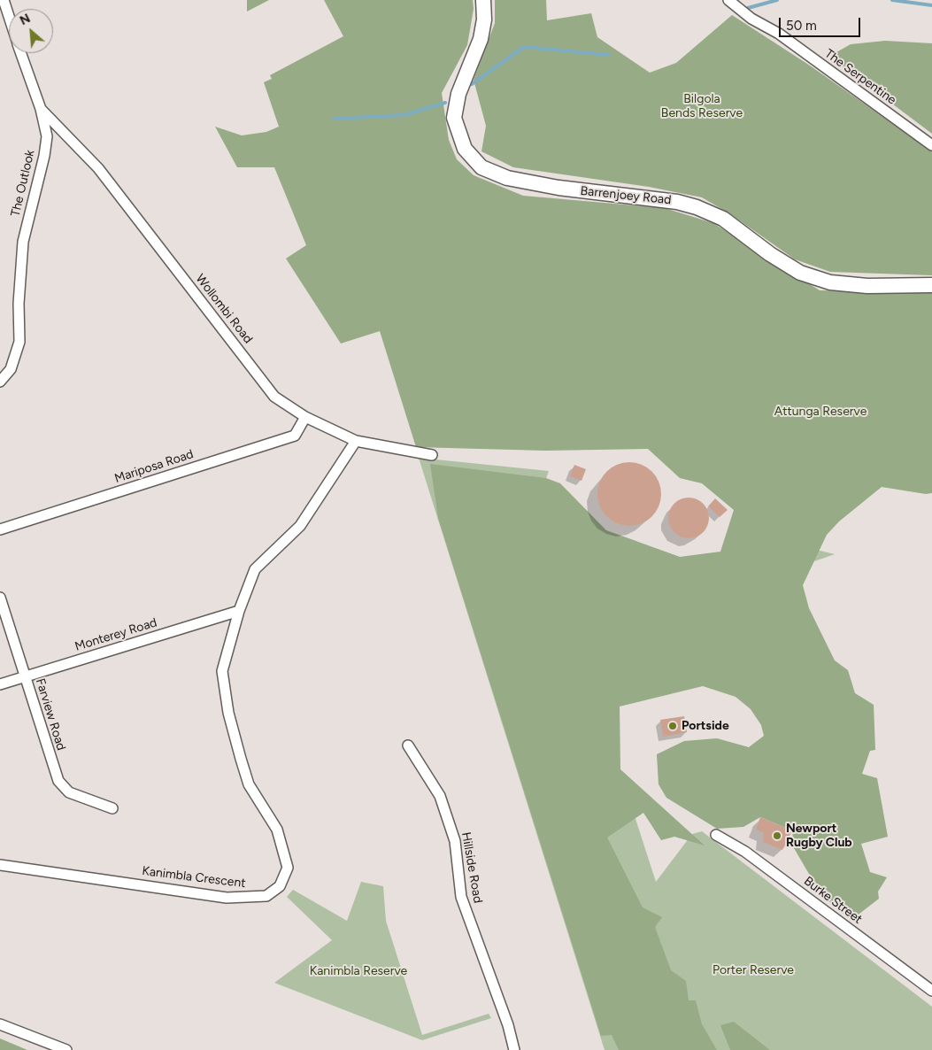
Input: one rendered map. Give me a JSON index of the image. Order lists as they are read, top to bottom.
{
  "streets": {
    "main road": ["Barrenjoey Road"],
    "street": [
      "The Serpentine",
      "The Outlook",
      "Wollombi Road",
      "Mariposa Road",
      "Monterey Road",
      "Farview Road",
      "Hillside Road",
      "Kanimbla Crescent",
      "Burke Street"
    ]
  },
  "crossings": [
    ["The Outlook", "Wollombi Road"],
    ["Wollombi Road", "Mariposa Road"],
    ["Wollombi Road", "Kanimbla Crescent"],
    ["Monterey Road", "Farview Road"],
    ["Monterey Road", "Kanimbla Crescent"]
  ],
  "parks": [
    "Bilgola Bends Reserve",
    "Attunga Reserve",
    "Porter Reserve",
    "Kanimbla Reserve"
  ],
  "places": ["Portside", "Newport Rugby Club"],
  "scale_bar": "50 m",
  "north": "top left"
}
